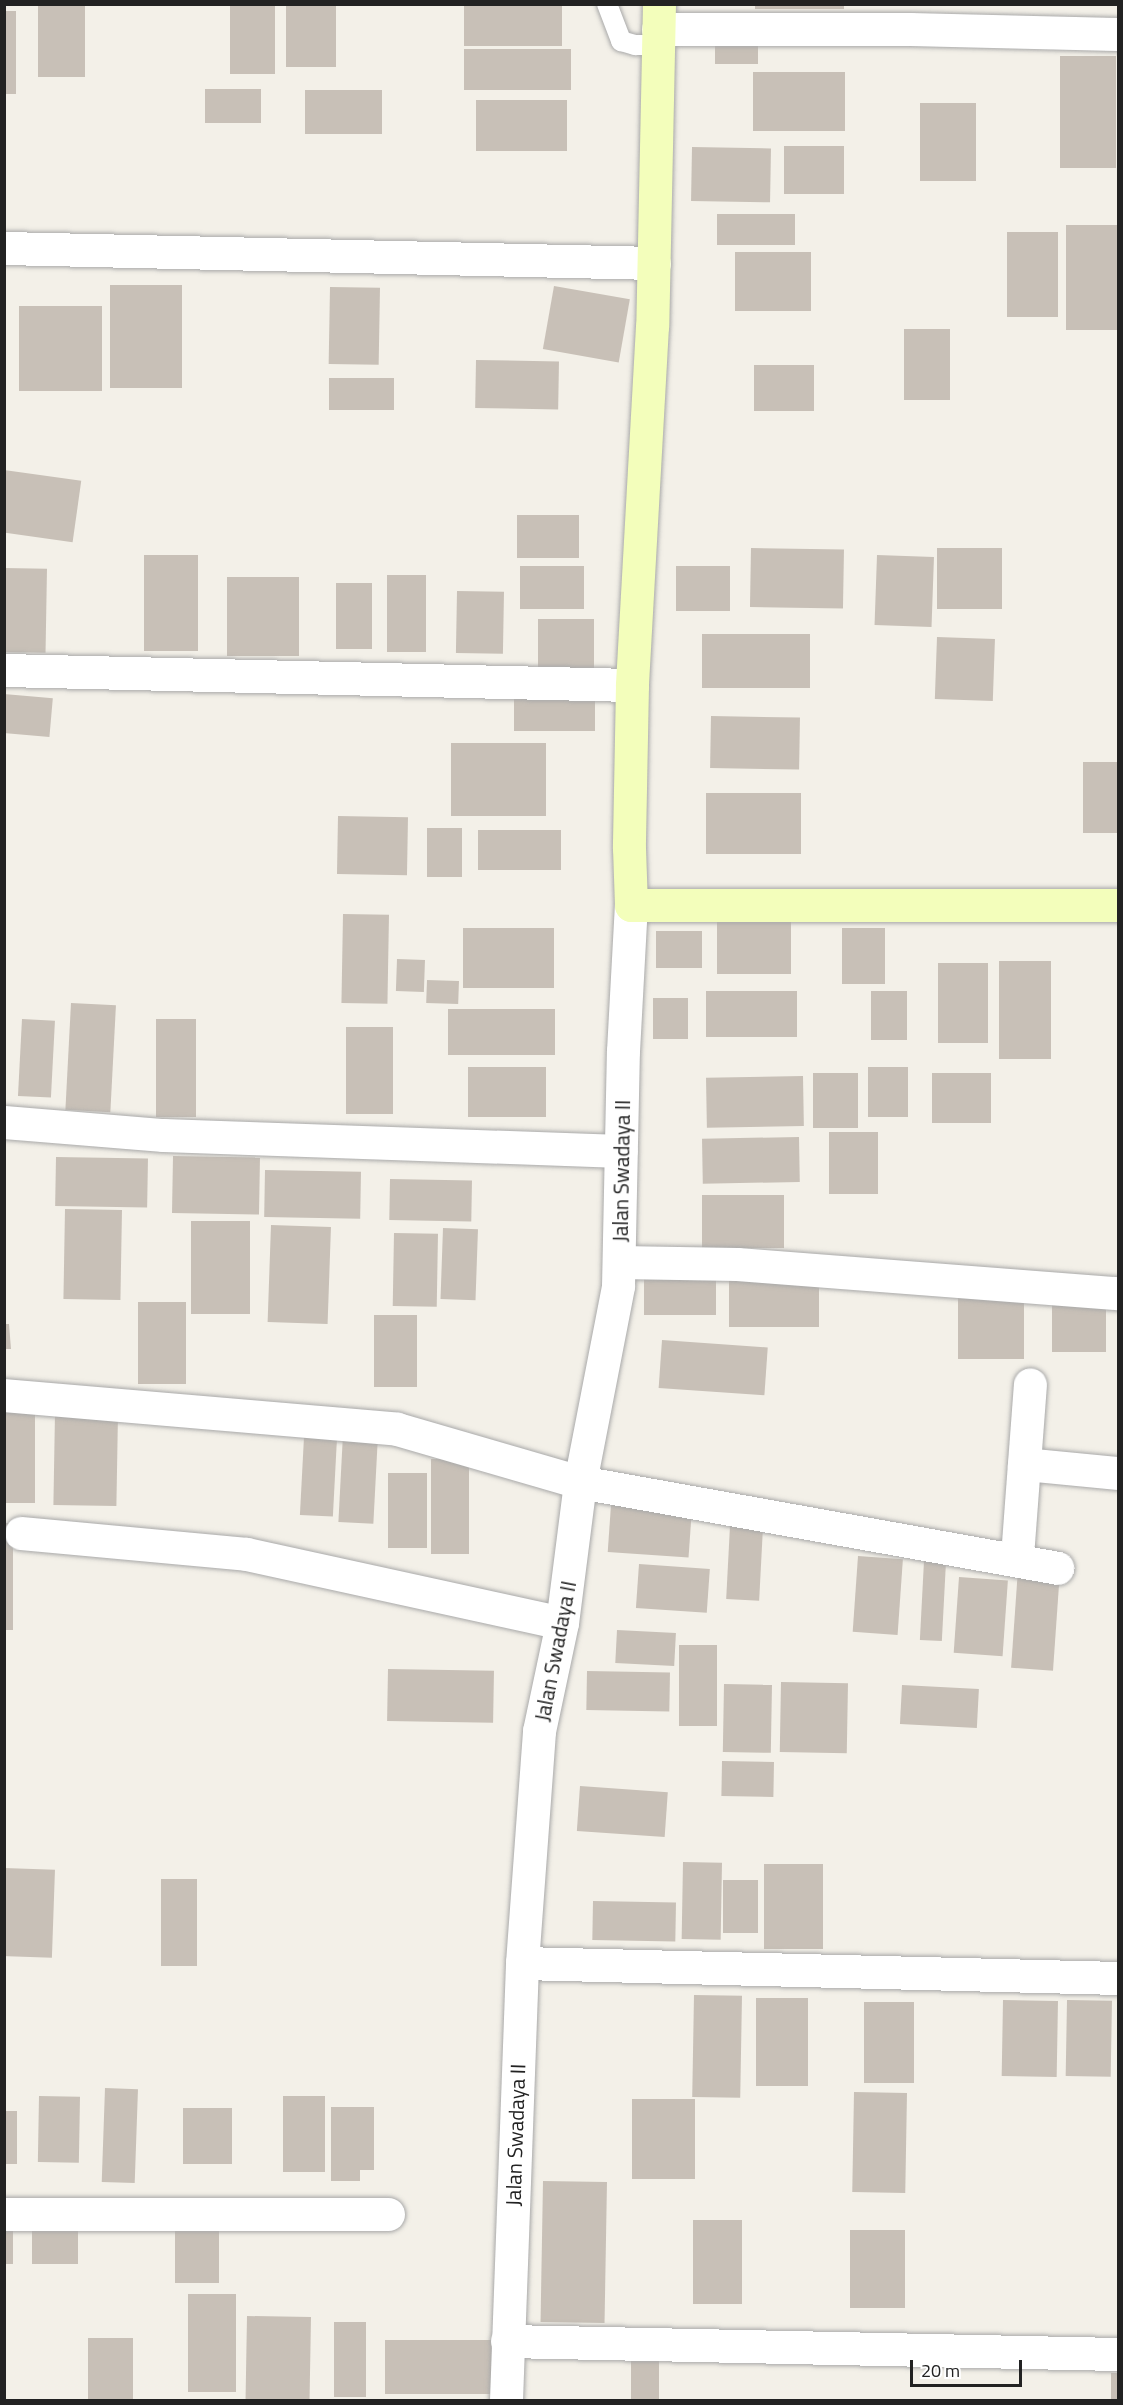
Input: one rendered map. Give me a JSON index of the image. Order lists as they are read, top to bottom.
{
  "streets": {
    "street": ["Jalan Swadaya II"]
  },
  "scale_bar": "20 m"
}
